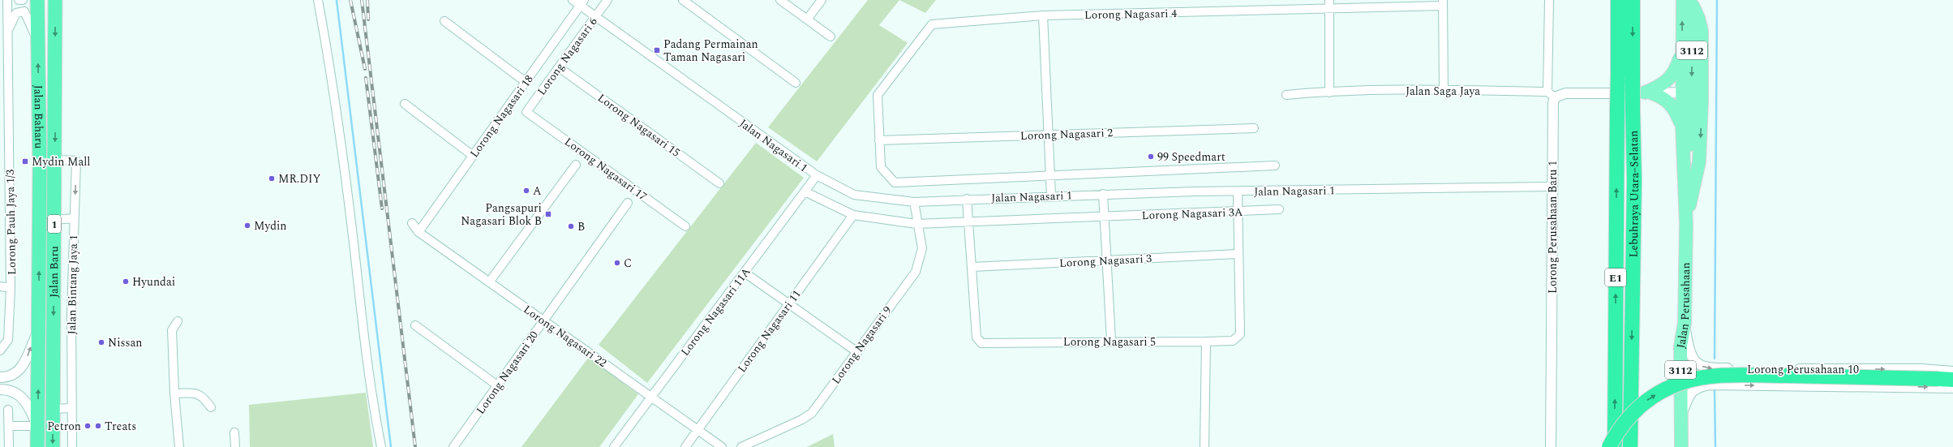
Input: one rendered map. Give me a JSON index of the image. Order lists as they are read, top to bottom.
{
  "streets": {
    "highway": [
      "Jalan Baharu",
      "Lebuhraya Utara–Selatan",
      "1",
      "Jalan Baru",
      "E1"
    ],
    "main road": ["3112", "Jalan Perusahaan"],
    "street": [
      "Lorong Nagasari 4",
      "Lorong Nagasari 6",
      "Jalan Saga Jaya",
      "Lorong Nagasari 18",
      "Lorong Nagasari 15",
      "Lorong Nagasari 2",
      "Jalan Nagasari 1",
      "Lorong Nagasari 17",
      "Lorong Nagasari 3A",
      "Lorong Pauh Jaya 1/3",
      "Lorong Perusahaan Baru 1",
      "Lorong Nagasari 3",
      "Jalan Bintang Jaya 1",
      "Lorong Nagasari 11A",
      "Lorong Nagasari 11",
      "Lorong Nagasari 22",
      "Lorong Nagasari 5",
      "Lorong Nagasari 9",
      "Lorong Perusahaan 10",
      "Lorong Nagasari 20"
    ]
  },
  "crossings": [
    ["Lorong Nagasari 4", "Lorong Nagasari 2"],
    ["Lorong Nagasari 6", "Lorong Nagasari 15"],
    ["Lorong Nagasari 6", "Jalan Nagasari 1"],
    ["Lorong Nagasari 6", "Lorong Nagasari 17"],
    ["Jalan Saga Jaya", "Lorong Perusahaan Baru 1"],
    ["Lorong Nagasari 18", "Jalan Nagasari 1"],
    ["Lorong Nagasari 18", "Lorong Nagasari 22"],
    ["Jalan Baharu", "1"],
    ["Jalan Nagasari 1", "Lorong Nagasari 3A"],
    ["Jalan Nagasari 1", "Lorong Perusahaan Baru 1"],
    ["Jalan Nagasari 1", "Lorong Nagasari 11A"],
    ["Jalan Nagasari 1", "Lorong Nagasari 11"],
    ["Jalan Nagasari 1", "Lorong Nagasari 9"],
    ["Lorong Nagasari 3", "Lorong Nagasari 5"],
    ["Jalan Baru", "Jalan Bintang Jaya 1"],
    ["Jalan Perusahaan", "Lorong Perusahaan 10"],
    ["Lorong Nagasari 11A", "Lorong Nagasari 22"],
    ["Lorong Nagasari 11", "Lorong Nagasari 22"],
    ["Lorong Nagasari 22", "Lorong Nagasari 20"]
  ],
  "one_way": ["Jalan Baharu", "Lorong Perusahaan 10"],
  "places": {
    "transit": ["Padang Permainan Taman Nagasari", "Mydin Mall", "Pangsapuri Nagasari Blok B"],
    "other": [
      "99 Speedmart",
      "MR.DIY",
      "A",
      "Mydin",
      "B",
      "C",
      "Hyundai",
      "Nissan",
      "Petron",
      "Treats"
    ]
  }
}
